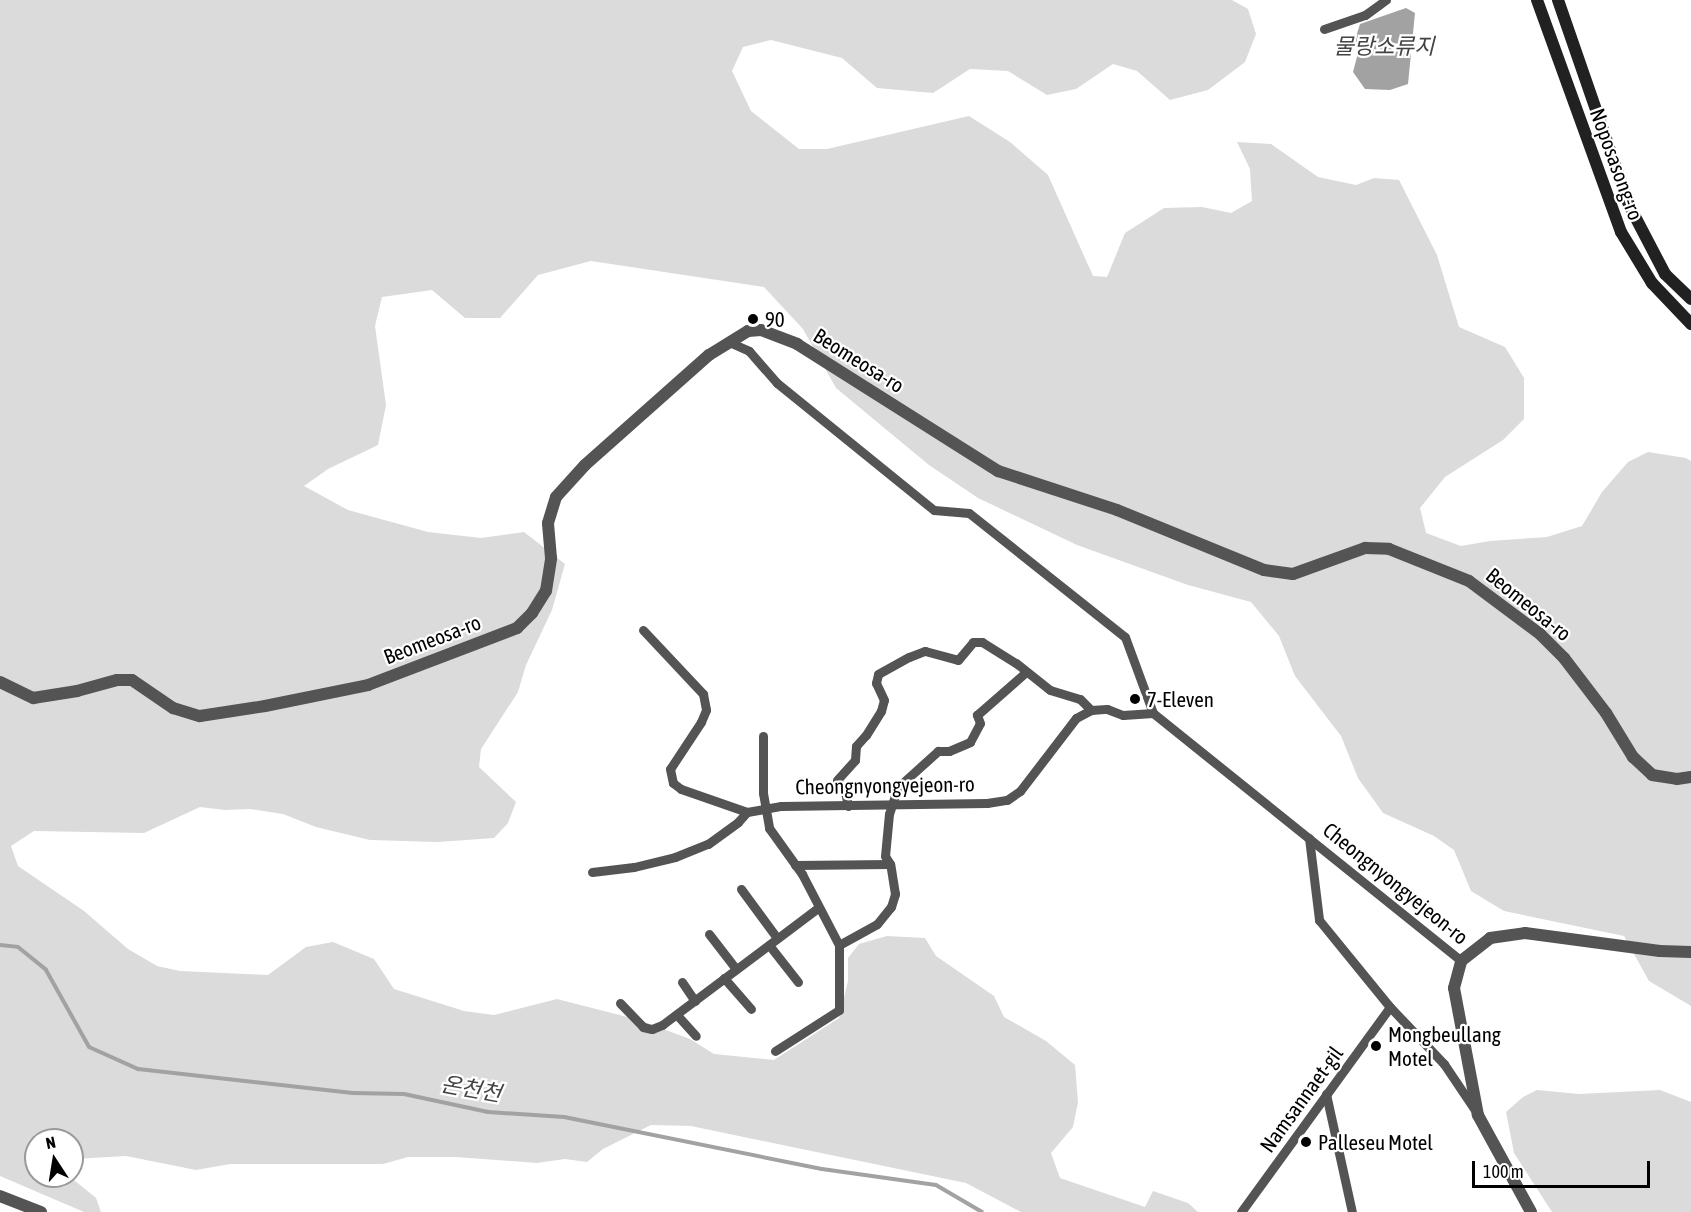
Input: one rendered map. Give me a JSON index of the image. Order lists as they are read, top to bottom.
{
  "streets": {
    "main road": ["Noposasong-ro"],
    "street": ["Beomeosa-ro", "Cheongnyongyejeon-ro", "Namsannaet-gil"]
  },
  "water": ["물랑소류지", "온천천"],
  "places": [
    "90",
    "7-Eleven",
    "Mongbeullang Motel",
    "Palleseu Motel"
  ],
  "scale_bar": "100 m",
  "north": "top"
}
